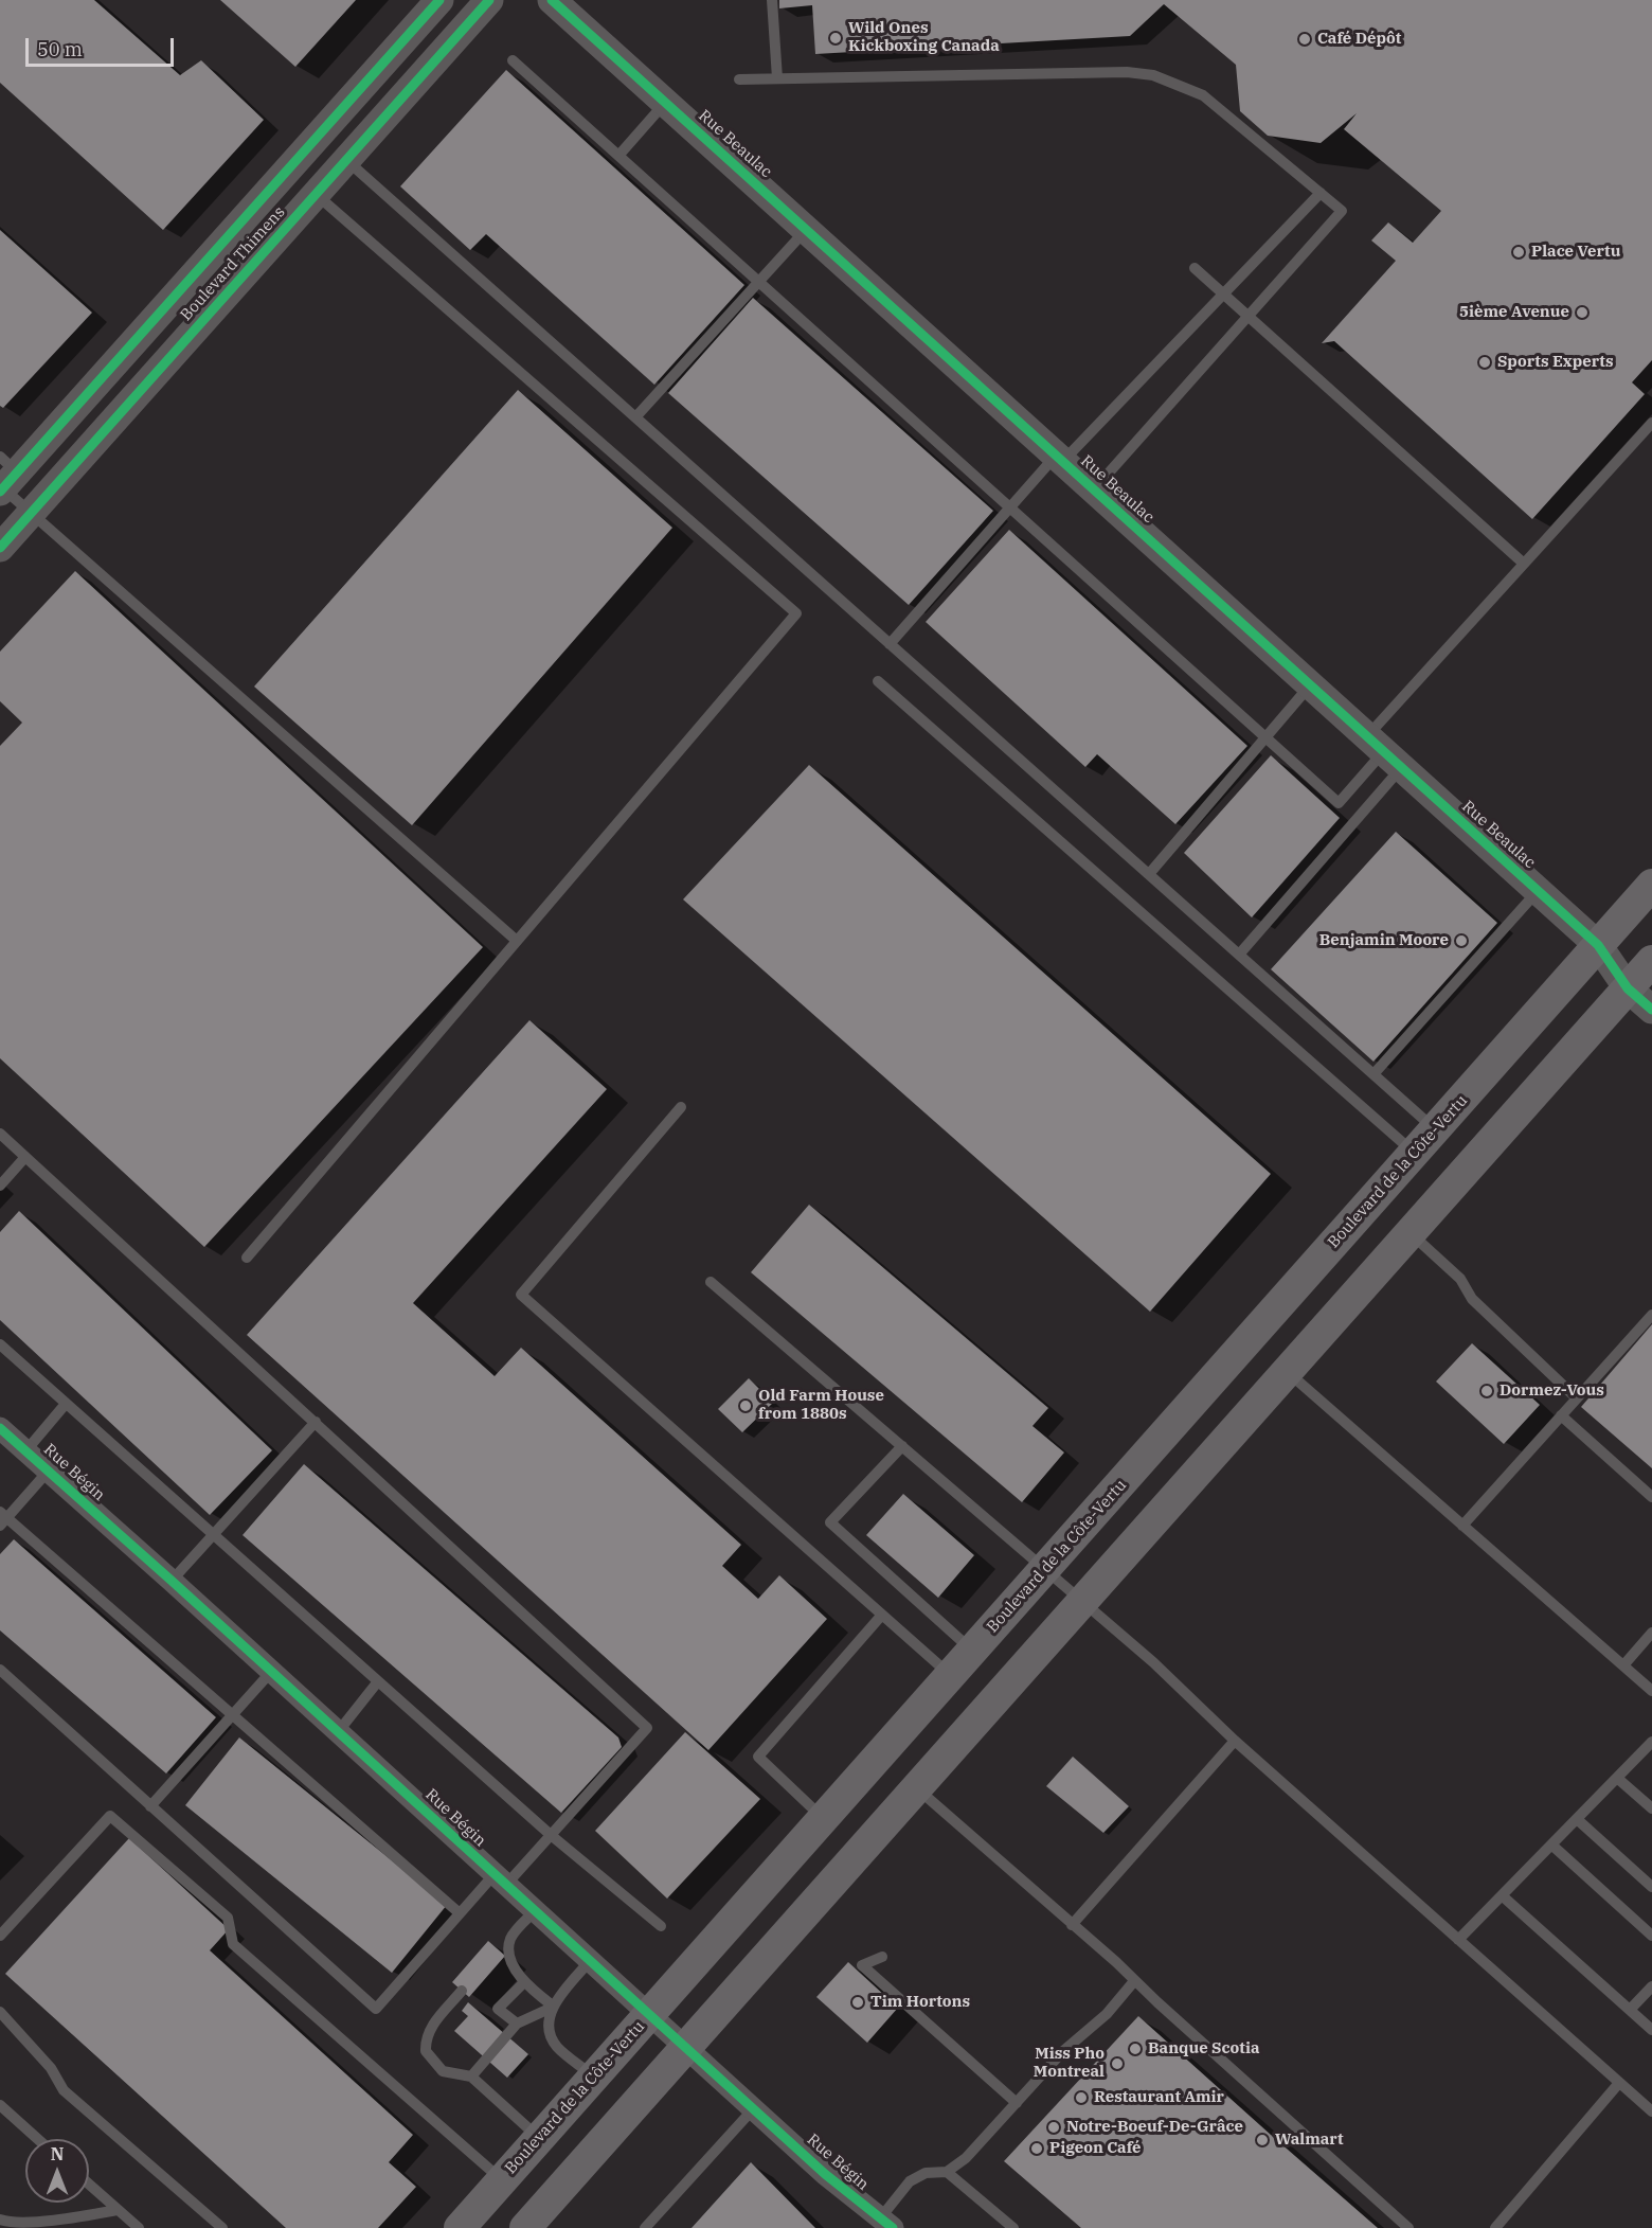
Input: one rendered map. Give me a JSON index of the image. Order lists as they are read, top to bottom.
{
  "streets": {
    "main road": ["Boulevard de la Côte-Vertu"],
    "street": ["Rue Beaulac", "Boulevard Thimens", "Rue Bégin"]
  },
  "crossings": [
    ["Rue Beaulac", "Boulevard de la Côte-Vertu"],
    ["Boulevard de la Côte-Vertu", "Rue Bégin"]
  ],
  "places": [
    "Wild Ones Kickboxing Canada",
    "Café Dépôt",
    "Place Vertu",
    "5ième Avenue",
    "Sports Experts",
    "Benjamin Moore",
    "Dormez-Vous",
    "Old Farm House from 1880s",
    "Tim Hortons",
    "Banque Scotia",
    "Miss Pho Montreal",
    "Restaurant Amir",
    "Notre-Boeuf-De-Grâce",
    "Walmart",
    "Pigeon Café"
  ],
  "scale_bar": "50 m",
  "north": "top"
}
